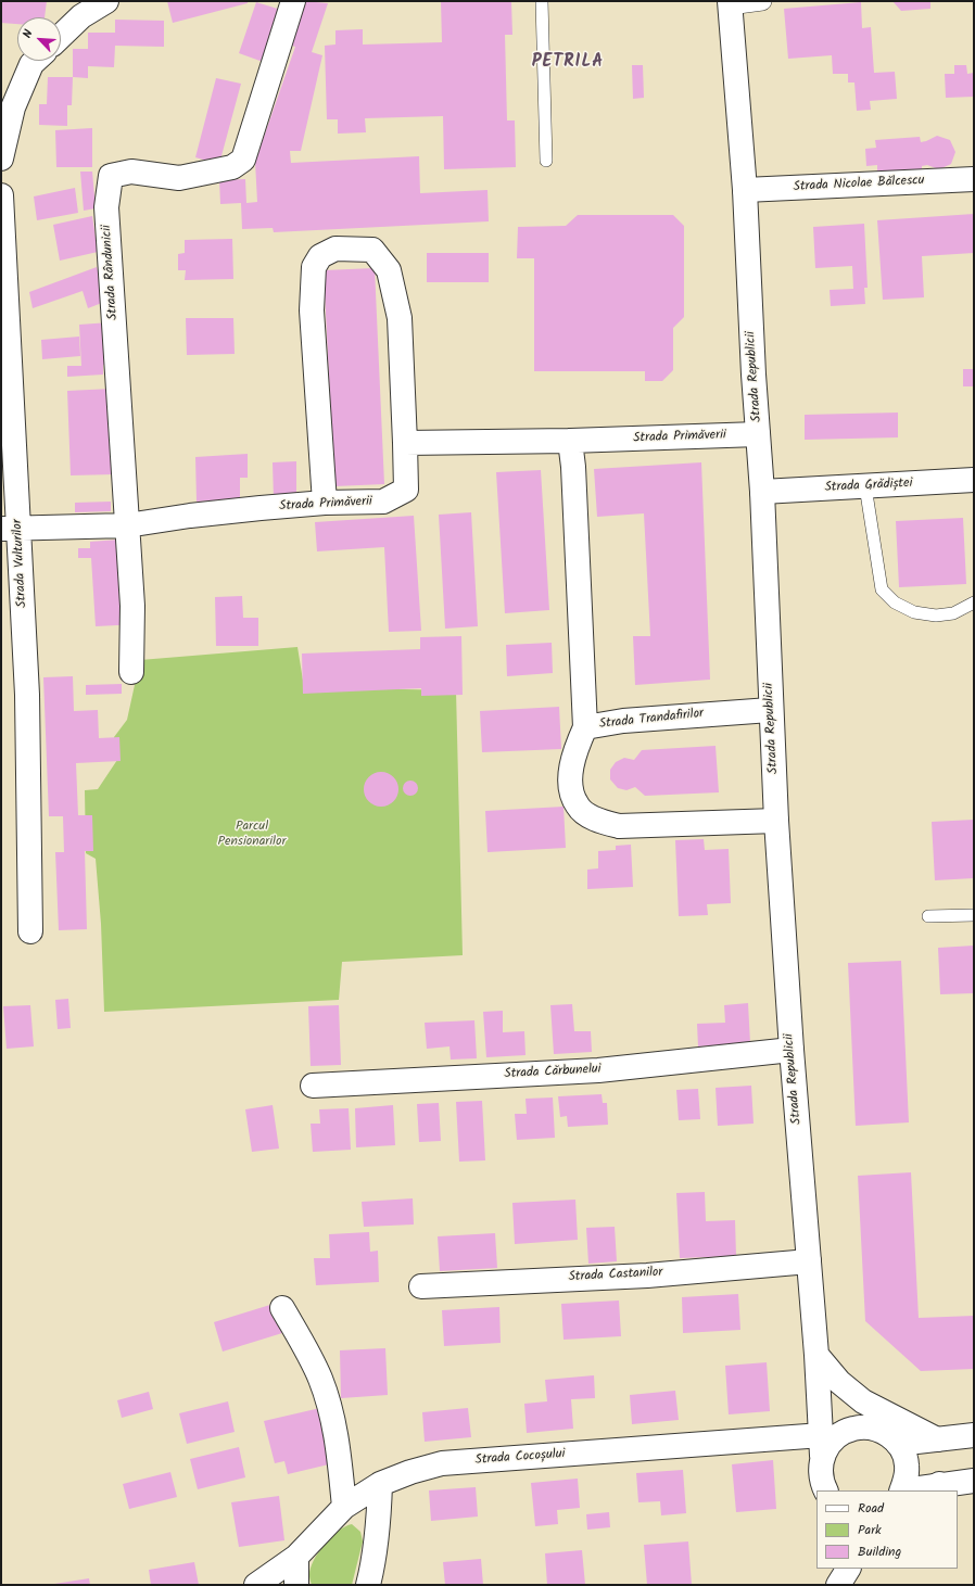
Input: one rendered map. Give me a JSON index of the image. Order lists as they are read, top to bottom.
{
  "streets": {
    "street": [
      "Strada Nicolae Bălcescu",
      "Strada Rândunicii",
      "Strada Republicii",
      "Strada Primăverii",
      "Strada Grădiștei",
      "Strada Vulturilor",
      "Strada Trandafirilor",
      "Strada Cărbunelui",
      "Strada Castanilor",
      "Strada Cocoșului"
    ]
  },
  "crossings": [
    ["Strada Nicolae Bălcescu", "Strada Republicii"],
    ["Strada Rândunicii", "Strada Primăverii"],
    ["Strada Republicii", "Strada Primăverii"],
    ["Strada Republicii", "Strada Grădiștei"],
    ["Strada Republicii", "Strada Trandafirilor"],
    ["Strada Republicii", "Strada Cărbunelui"],
    ["Strada Republicii", "Strada Castanilor"],
    ["Strada Republicii", "Strada Cocoșului"],
    ["Strada Primăverii", "Strada Vulturilor"]
  ],
  "districts": ["PETRILA"],
  "parks": ["Parcul Pensionarilor"],
  "legend": ["Road", "Park", "Building"],
  "north": "top left"
}
